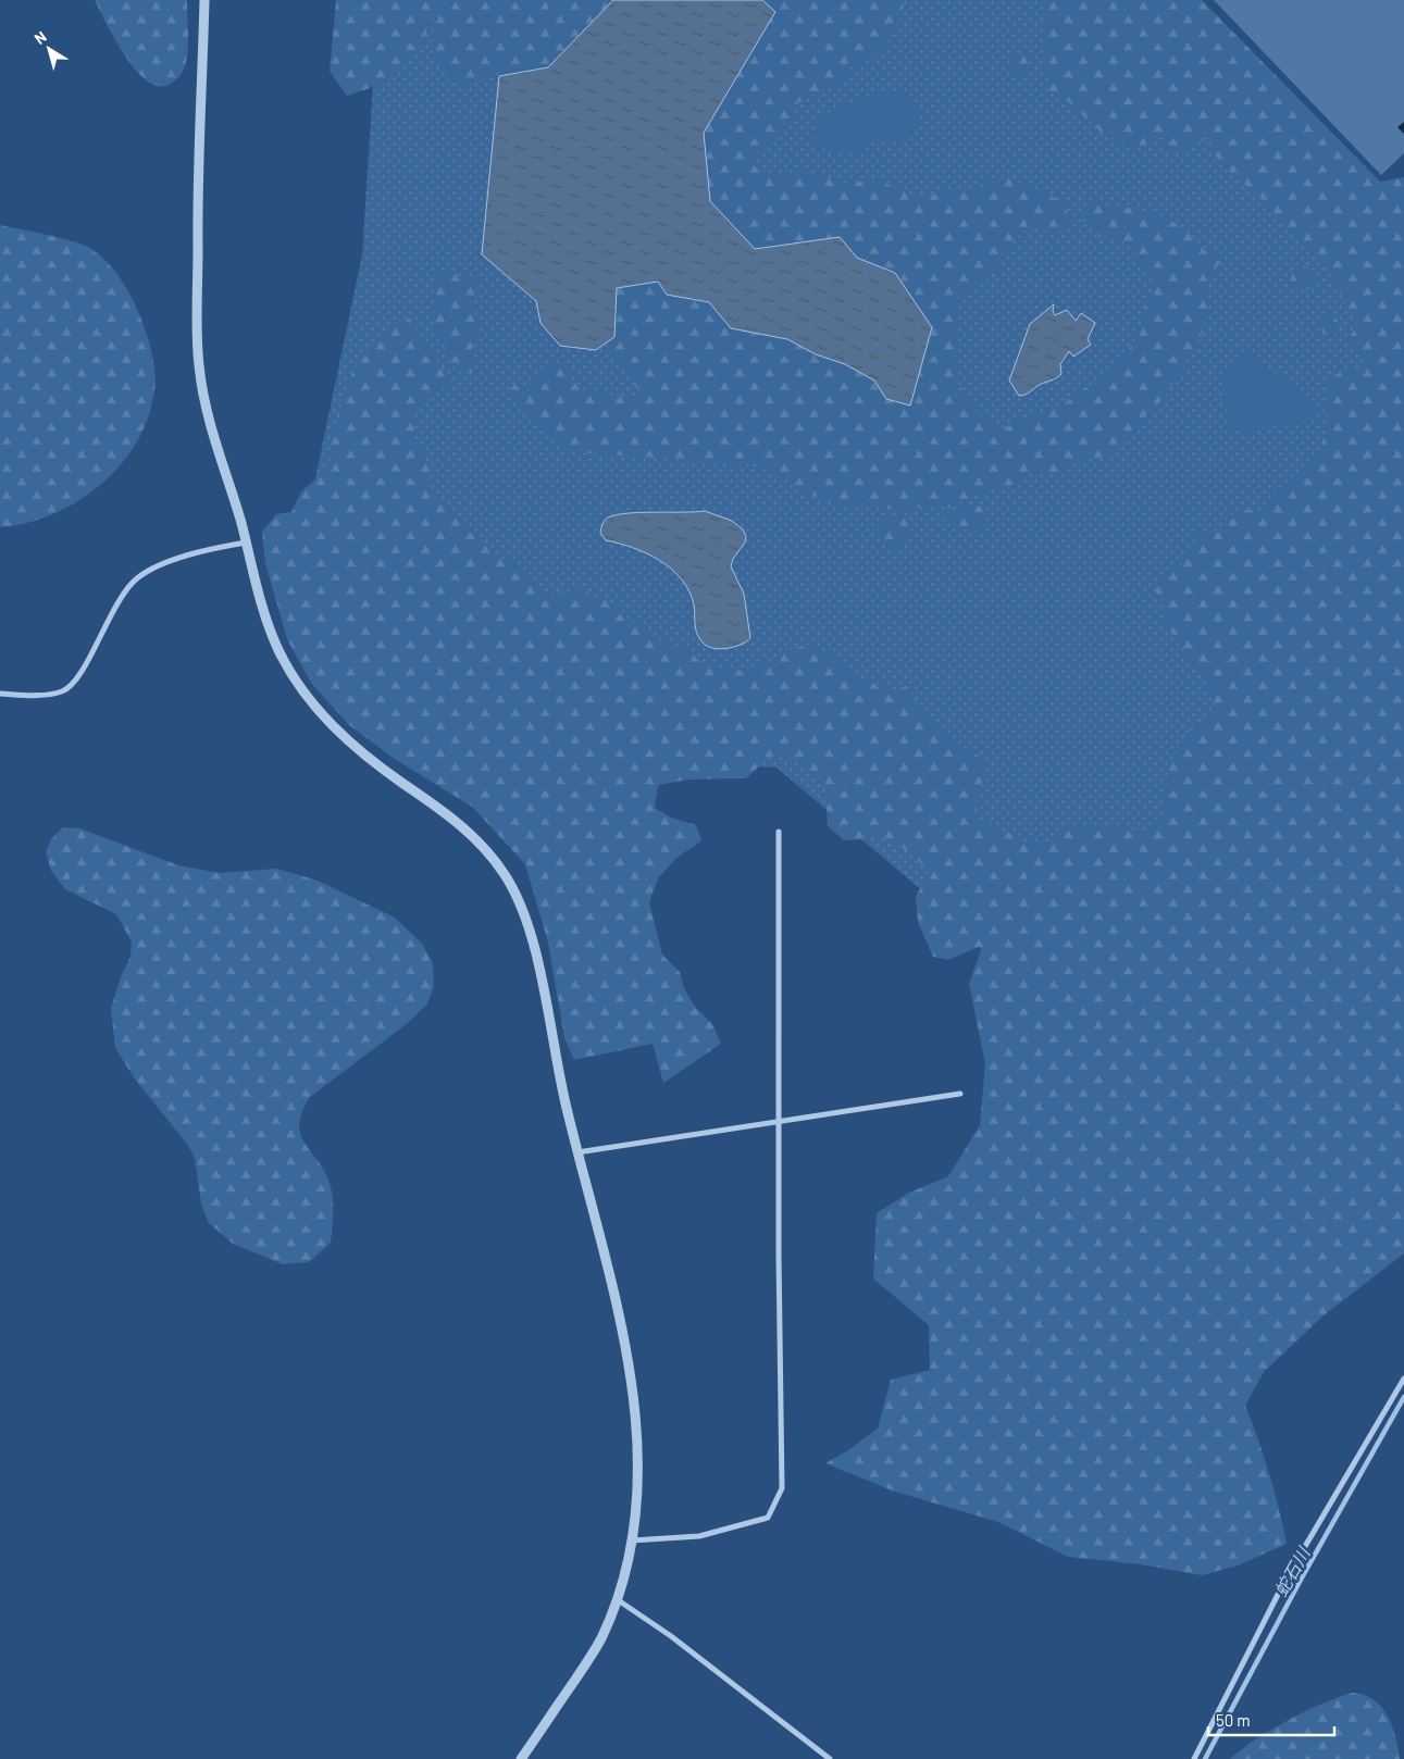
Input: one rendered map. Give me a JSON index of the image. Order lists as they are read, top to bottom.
{
  "water": ["蛇石川"],
  "scale_bar": "50 m",
  "north": "top left"
}
